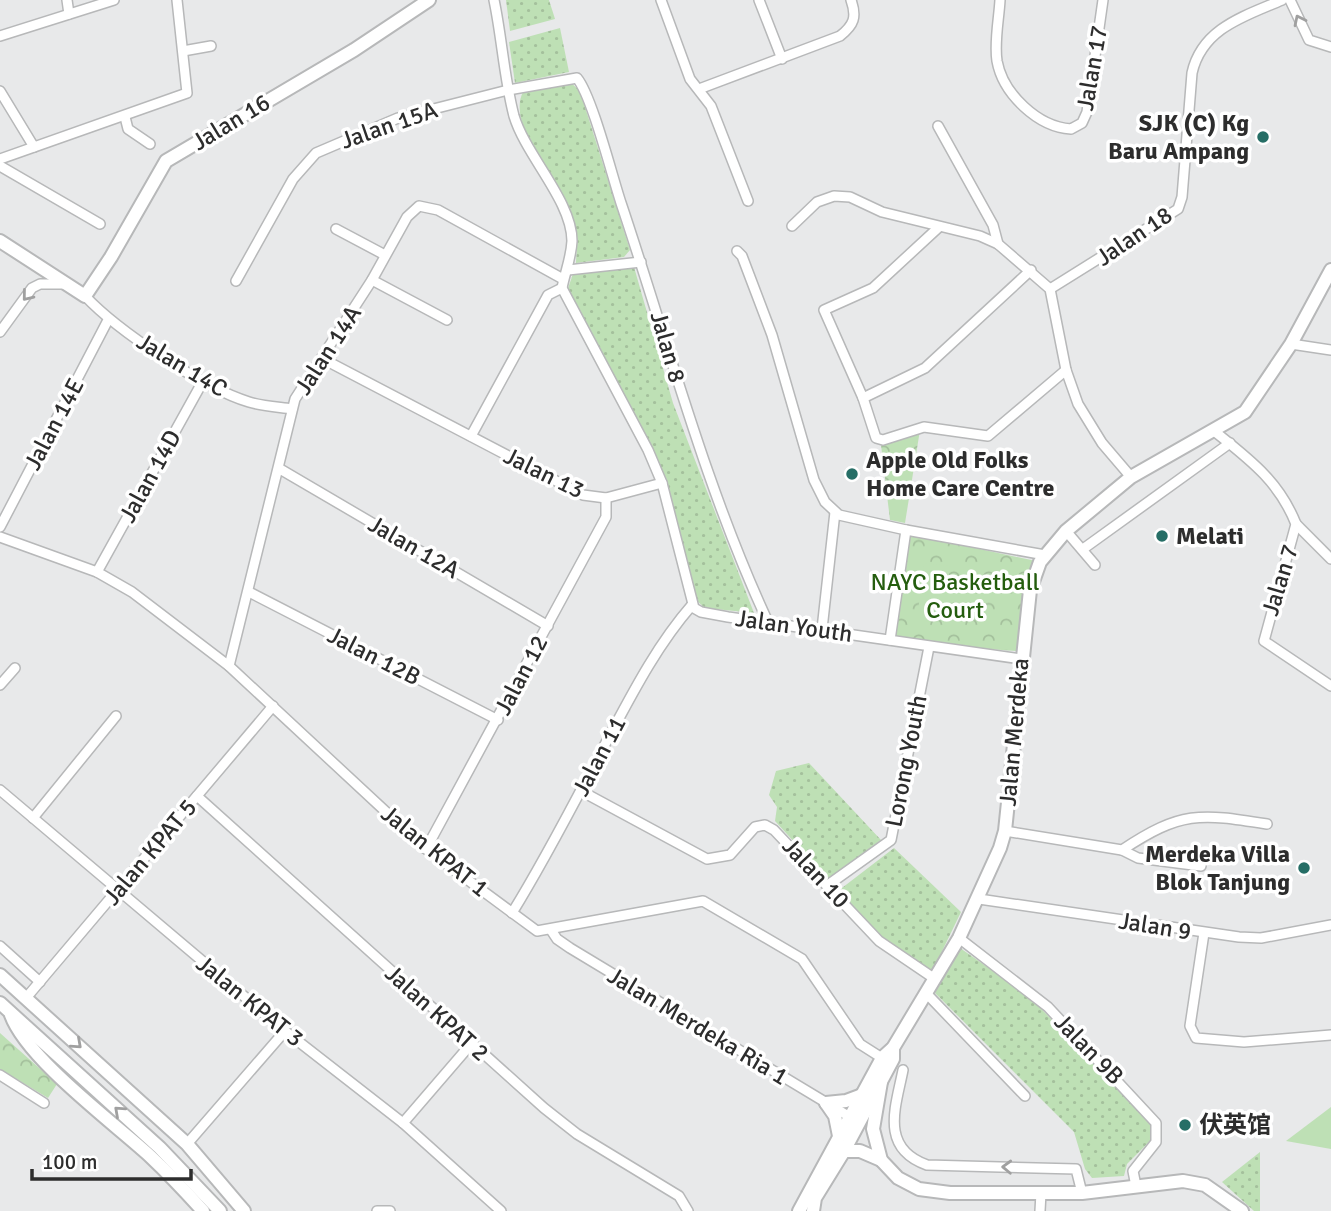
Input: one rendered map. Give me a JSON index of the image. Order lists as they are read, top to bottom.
{
  "streets": {
    "street": [
      "Jalan 17",
      "Jalan 16",
      "Jalan 15A",
      "Jalan 18",
      "Jalan 8",
      "Jalan 14A",
      "Jalan 14C",
      "Jalan 14E",
      "Jalan 13",
      "Jalan 14D",
      "Jalan 12A",
      "Jalan 7",
      "Jalan Youth",
      "Jalan 12B",
      "Jalan 12",
      "Jalan Merdeka",
      "Jalan 11",
      "Lorong Youth",
      "Jalan KPAT 1",
      "Jalan KPAT 5",
      "Jalan 10",
      "Jalan 9",
      "Jalan KPAT 3",
      "Jalan KPAT 2",
      "Jalan Merdeka Ria 1",
      "Jalan 9B"
    ]
  },
  "crossings": [
    ["Jalan 16", "Jalan 14C"],
    ["Jalan 15A", "Jalan 8"],
    ["Jalan 8", "Jalan Youth"],
    ["Jalan 14A", "Jalan 14C"],
    ["Jalan 14A", "Jalan 13"],
    ["Jalan 14A", "Jalan 12A"],
    ["Jalan 14A", "Jalan 12B"],
    ["Jalan 14A", "Jalan KPAT 1"],
    ["Jalan 14C", "Jalan 14E"],
    ["Jalan 14C", "Jalan 14D"],
    ["Jalan 13", "Jalan 12"],
    ["Jalan 14D", "Jalan KPAT 1"],
    ["Jalan 12A", "Jalan 12"],
    ["Jalan 7", "Jalan Merdeka"],
    ["Jalan Youth", "Jalan Merdeka"],
    ["Jalan Youth", "Jalan 11"],
    ["Jalan Youth", "Lorong Youth"],
    ["Jalan 12B", "Jalan 12"],
    ["Jalan 12", "Jalan KPAT 1"],
    ["Jalan Merdeka", "Jalan 10"],
    ["Jalan Merdeka", "Jalan 9"],
    ["Jalan Merdeka", "Jalan Merdeka Ria 1"],
    ["Jalan Merdeka", "Jalan 9B"],
    ["Jalan 11", "Jalan KPAT 1"],
    ["Jalan 11", "Jalan 10"],
    ["Lorong Youth", "Jalan 10"],
    ["Jalan KPAT 1", "Jalan KPAT 5"],
    ["Jalan KPAT 1", "Jalan Merdeka Ria 1"],
    ["Jalan KPAT 5", "Jalan KPAT 3"],
    ["Jalan KPAT 5", "Jalan KPAT 2"]
  ],
  "parks": ["NAYC Basketball Court"],
  "places": [
    "SJK (C) Kg Baru Ampang",
    "Apple Old Folks Home Care Centre",
    "Melati",
    "Merdeka Villa Blok Tanjung",
    "伏英馆"
  ],
  "scale_bar": "100 m"
}
